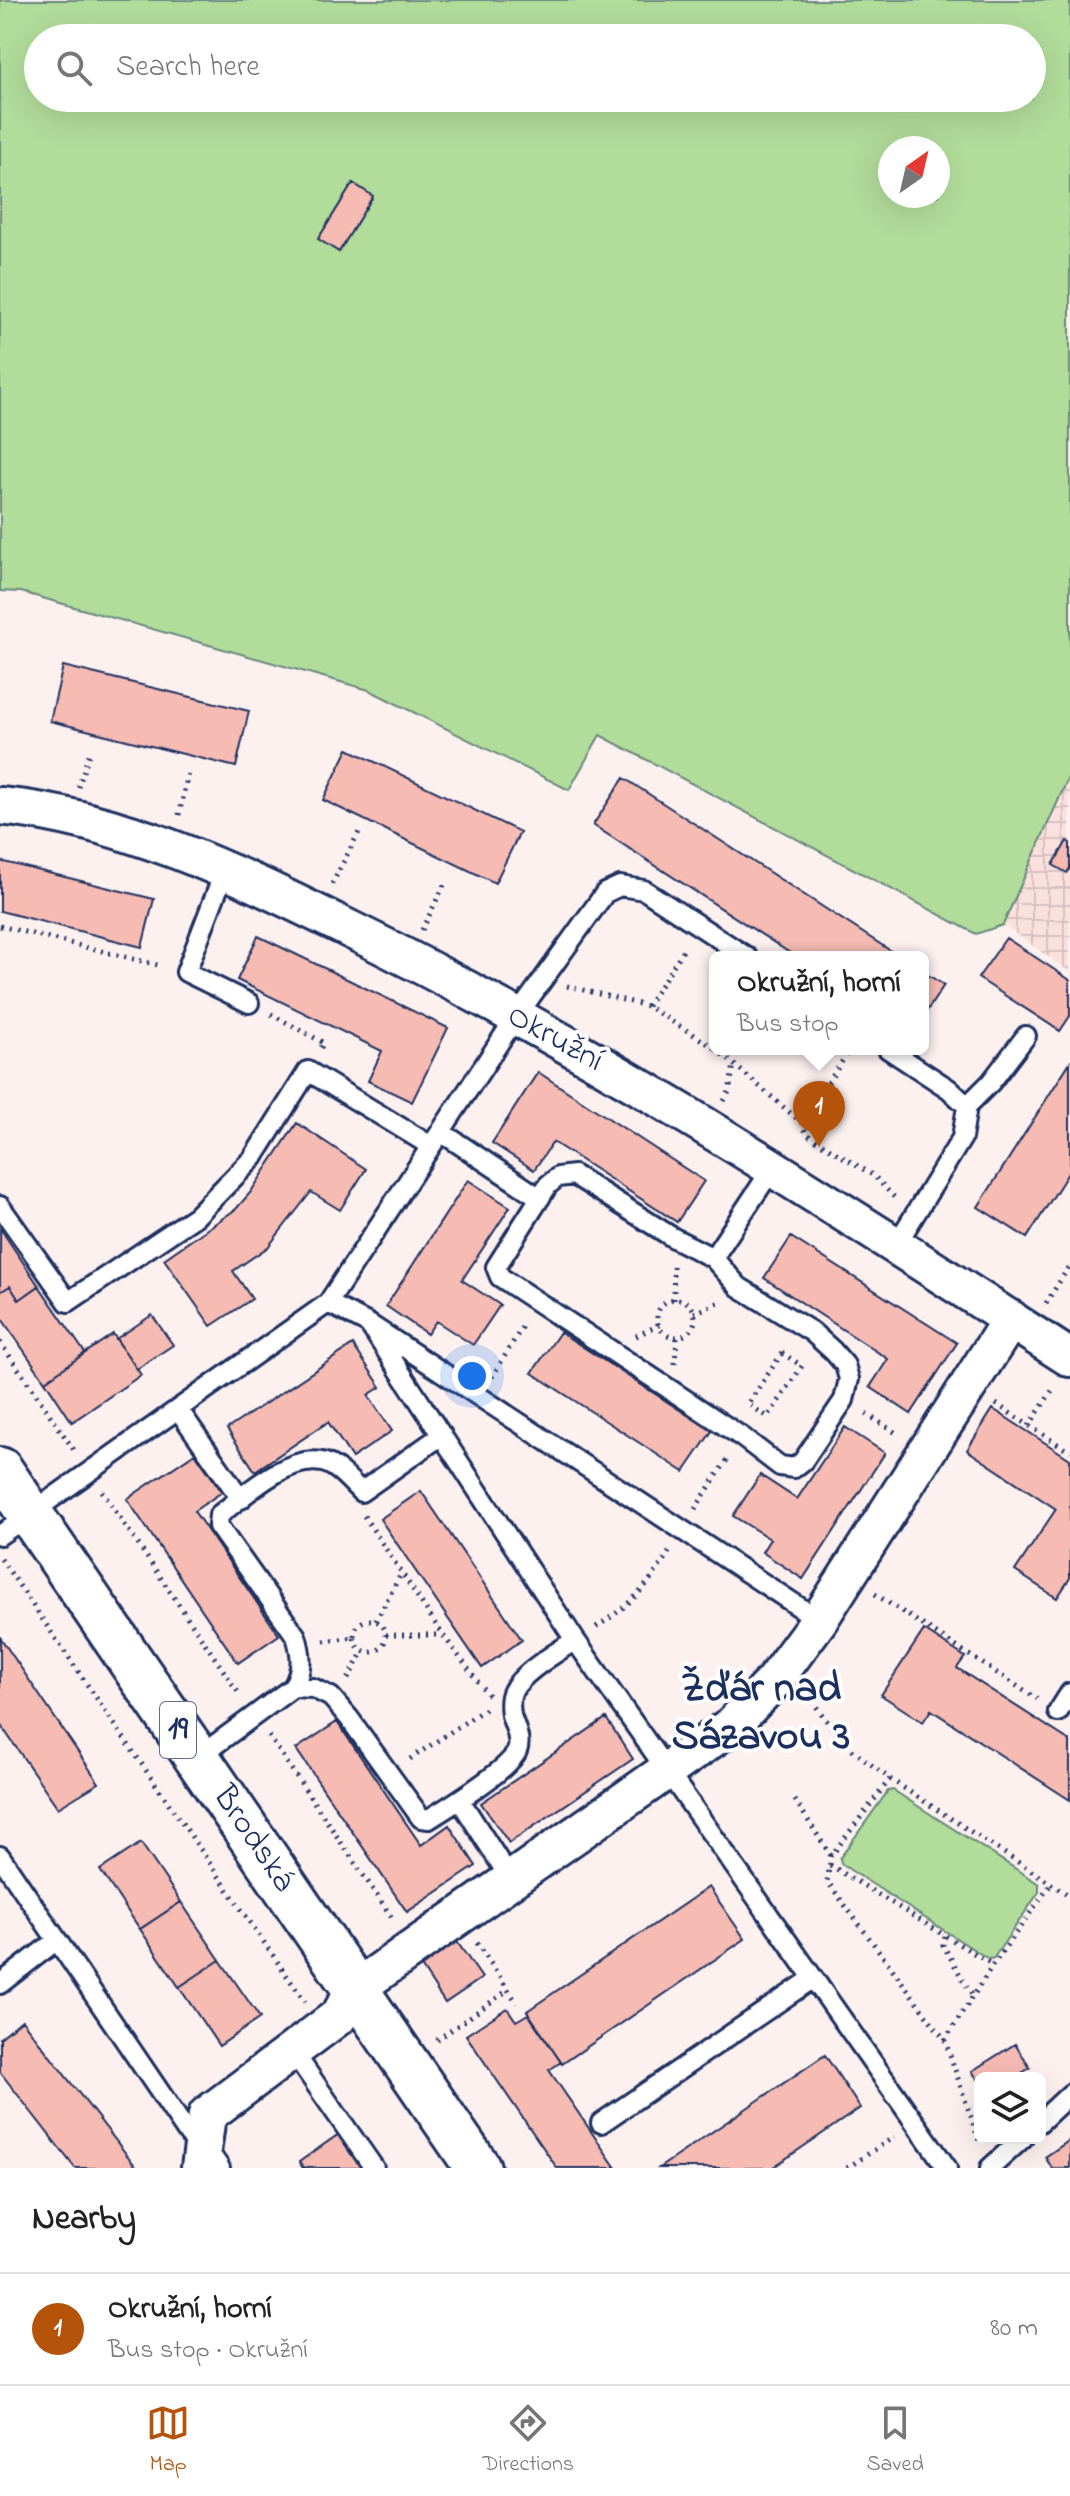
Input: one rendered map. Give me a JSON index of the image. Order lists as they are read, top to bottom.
{
  "streets": {
    "main road": ["19", "Brodská"],
    "street": ["Okružní"]
  },
  "districts": ["Žďár nad Sázavou 3"],
  "north": "top right",
  "page": {
    "search": "Search here",
    "popup": ["Okružní, horní", "Bus stop"],
    "pins": "1",
    "heading": "Nearby",
    "list": [
      {
        "mark": "1",
        "name": "Okružní, horní",
        "note": "Bus stop · Okružní",
        "value": "80 m"
      }
    ],
    "nav": ["Map", "Directions", "Saved"]
  }
}
